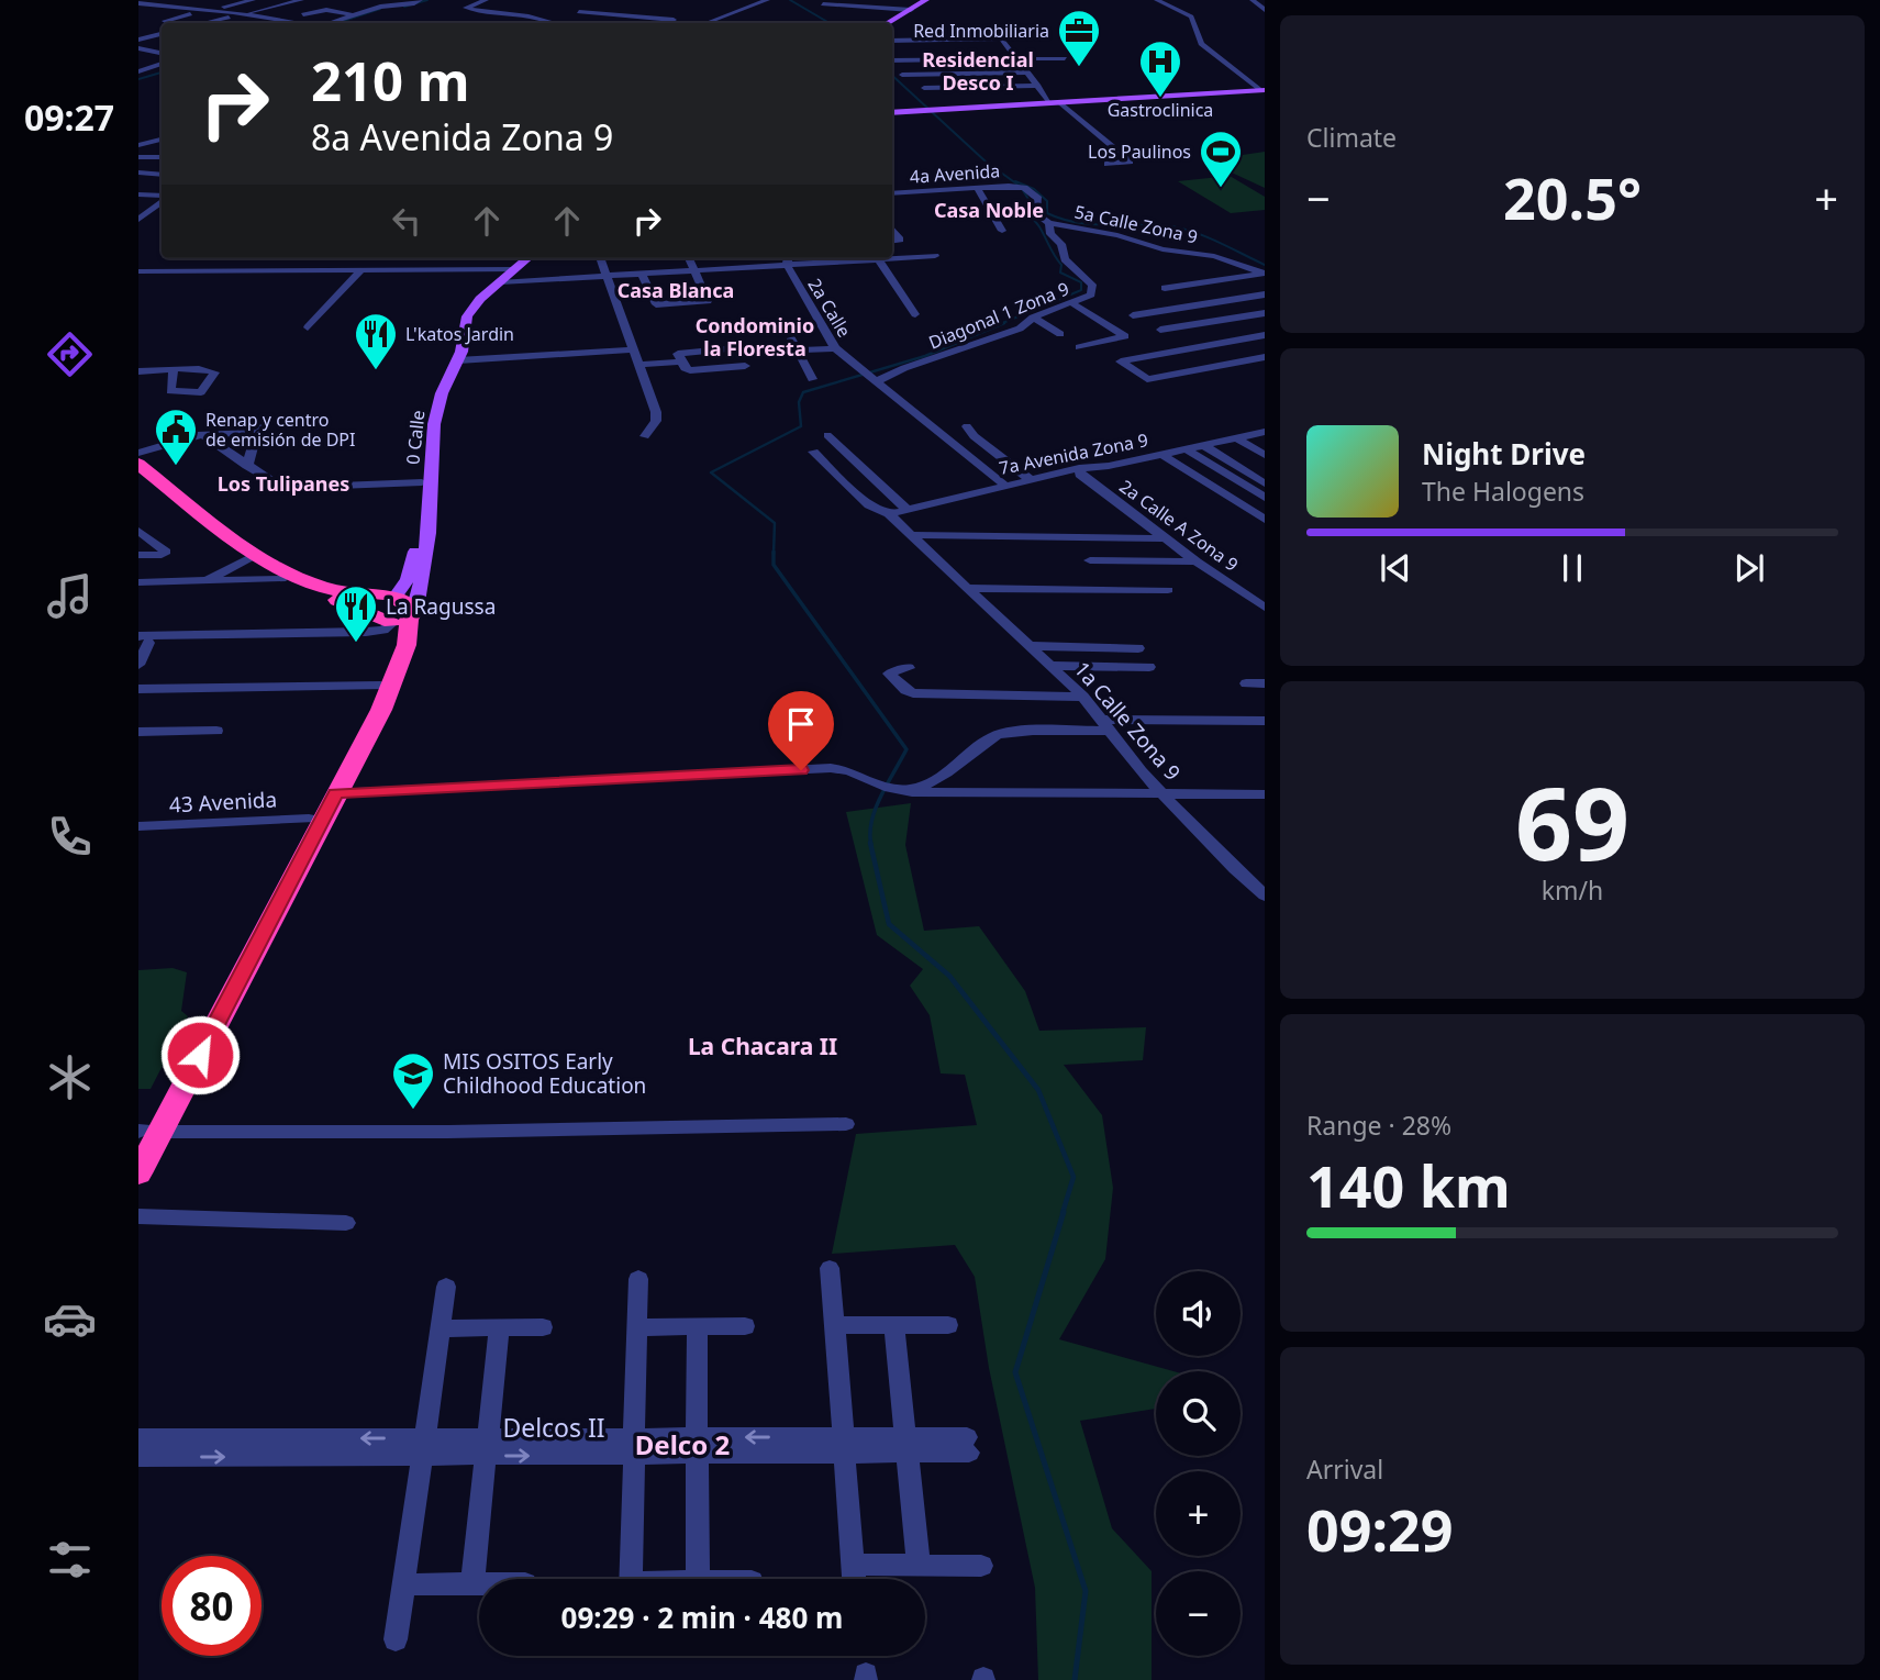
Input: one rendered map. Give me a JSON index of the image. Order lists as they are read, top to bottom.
{
  "streets": {
    "main road": ["0 Calle"],
    "street": [
      "4a Avenida",
      "5a Calle Zona 9",
      "2a Calle",
      "Diagonal 1 Zona 9",
      "7a Avenida Zona 9",
      "2a Calle A Zona 9",
      "1a Calle Zona 9",
      "43 Avenida",
      "Delcos II"
    ]
  },
  "crossings": [
    ["4a Avenida", "5a Calle Zona 9"],
    ["5a Calle Zona 9", "Diagonal 1 Zona 9"],
    ["2a Calle", "Diagonal 1 Zona 9"],
    ["2a Calle", "7a Avenida Zona 9"],
    ["7a Avenida Zona 9", "2a Calle A Zona 9"],
    ["7a Avenida Zona 9", "1a Calle Zona 9"]
  ],
  "districts": [
    "Residencial Desco I",
    "Casa Noble",
    "Casa Blanca",
    "Condominio la Floresta",
    "Los Tulipanes",
    "La Chacara II",
    "Delco 2"
  ],
  "places": {
    "office": ["Red Inmobiliaria"],
    "hospital": ["Gastroclinica"],
    "sports": ["Los Paulinos"],
    "restaurant": ["L'katos Jardin", "La Ragussa"],
    "public building": ["Renap y centro de emisión de DPI"],
    "school or university": ["MIS OSITOS Early Childhood Education"]
  },
  "page": {
    "tabs": "09:27",
    "tile": [
      "Climate",
      ["69", "km/h"],
      ["Range · 28%", "140 km"],
      ["Arrival", "09:29"]
    ],
    "turn": ["210 m", "8a Avenida Zona 9"],
    "heat": ["−", "20.5°", "+"],
    "song": ["Night Drive", "The Halogens"],
    "map_buttons": ["+", "−"],
    "limit": "80",
    "trip": "09:29 · 2 min · 480 m"
  }
}
